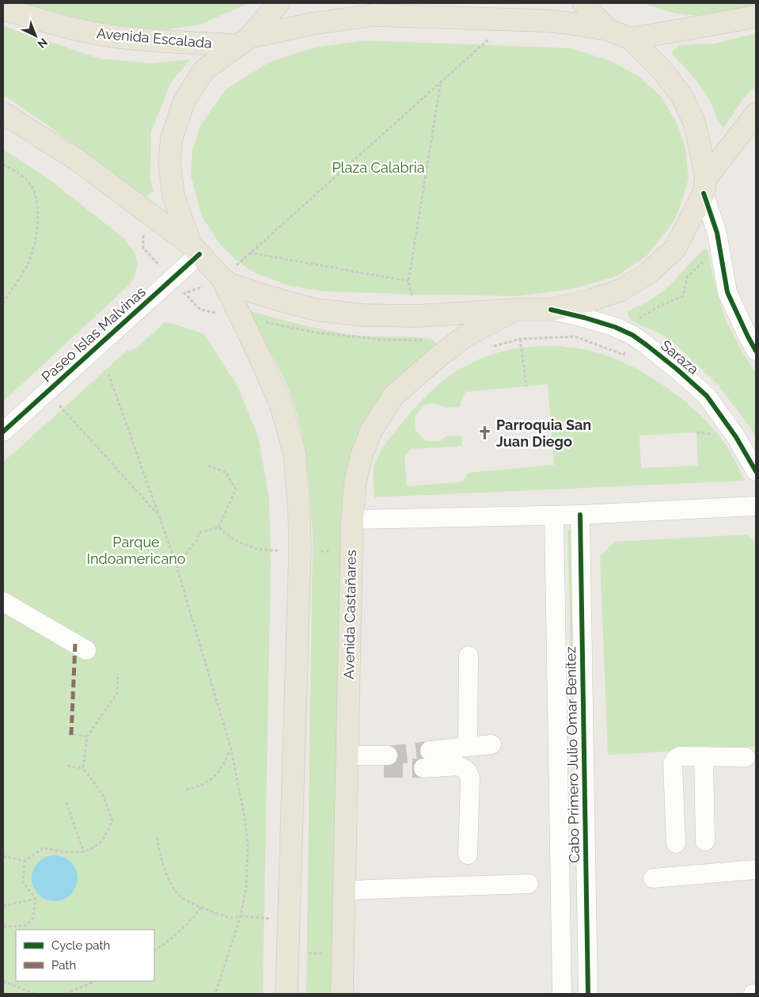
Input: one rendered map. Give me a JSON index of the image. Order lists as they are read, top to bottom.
{
  "streets": {
    "main road": ["Avenida Escalada", "Avenida Castañares"],
    "street": ["Paseo Islas Malvinas", "Saraza", "Cabo Primero Julio Omar Benítez"]
  },
  "parks": ["Plaza Calabria", "Parque Indoamericano"],
  "places": {
    "church": ["Parroquia San Juan Diego"]
  },
  "legend": ["Cycle path", "Path"],
  "north": "bottom right"
}
